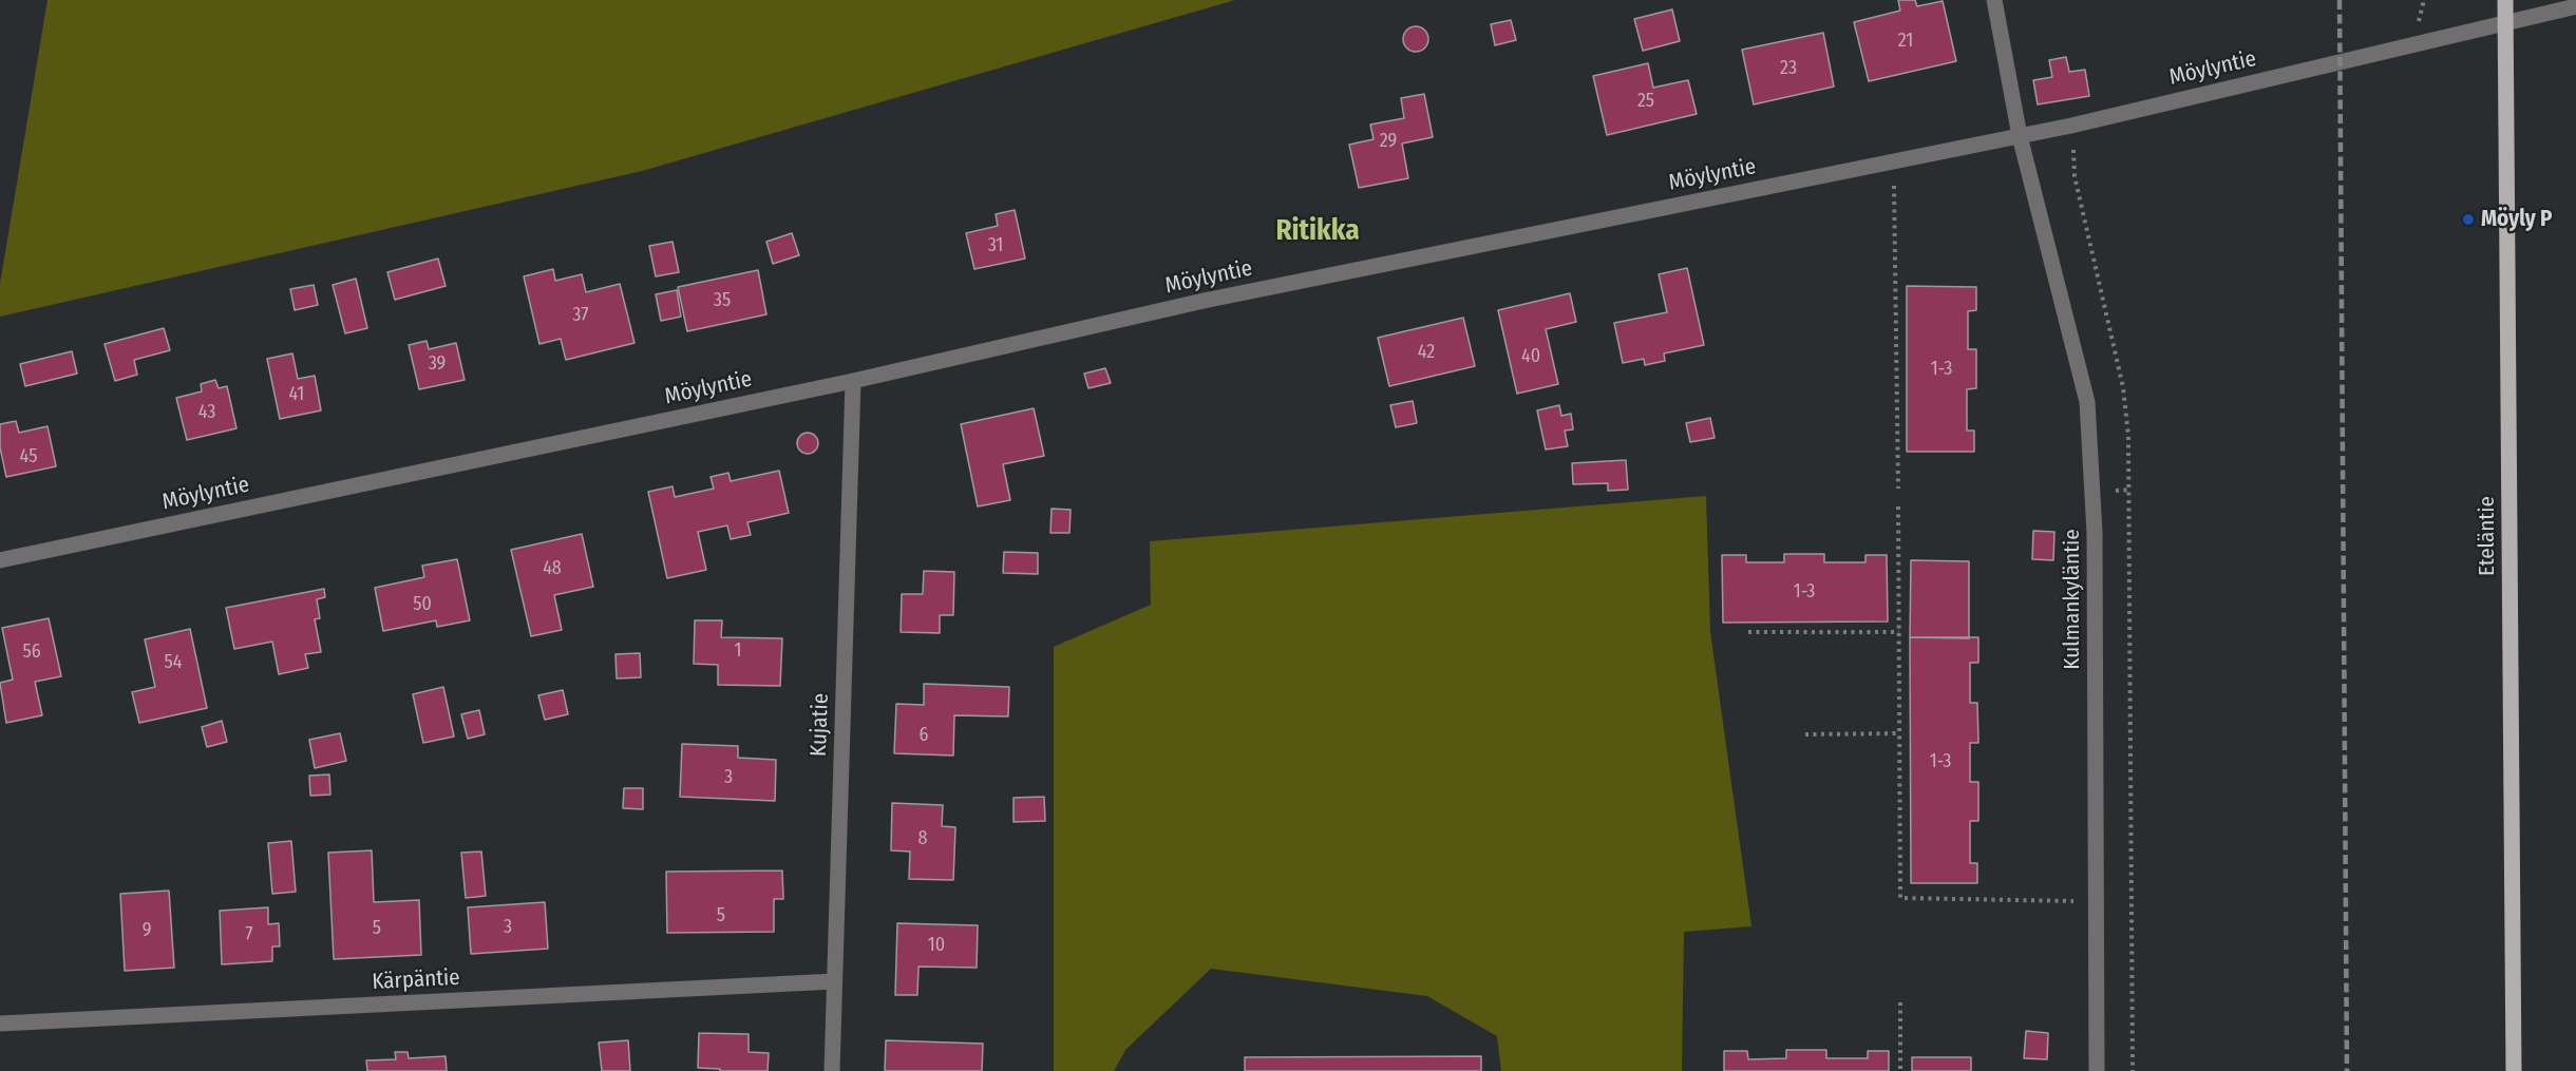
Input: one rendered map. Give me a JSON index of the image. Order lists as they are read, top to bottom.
{
  "streets": {
    "main road": ["Eteläntie"],
    "street": [
      "Möylyntie",
      "Kulmankyläntie",
      "Kujatie",
      "Kärpäntie"
    ]
  },
  "crossings": [
    ["Möylyntie", "Eteläntie"],
    ["Möylyntie", "Kulmankyläntie"],
    ["Möylyntie", "Kujatie"],
    ["Kujatie", "Kärpäntie"]
  ],
  "districts": ["Ritikka"],
  "places": ["Möyly P"],
  "house_numbers": [
    "21",
    "23",
    "25",
    "29",
    "31",
    "35",
    "37",
    "42",
    "40",
    "39",
    "1-3",
    "41",
    "43",
    "45",
    "48",
    "1-3",
    "50",
    "1",
    "56",
    "54",
    "6",
    "1-3",
    "3",
    "8",
    "5",
    "3",
    "5",
    "9",
    "7",
    "10"
  ]
}
